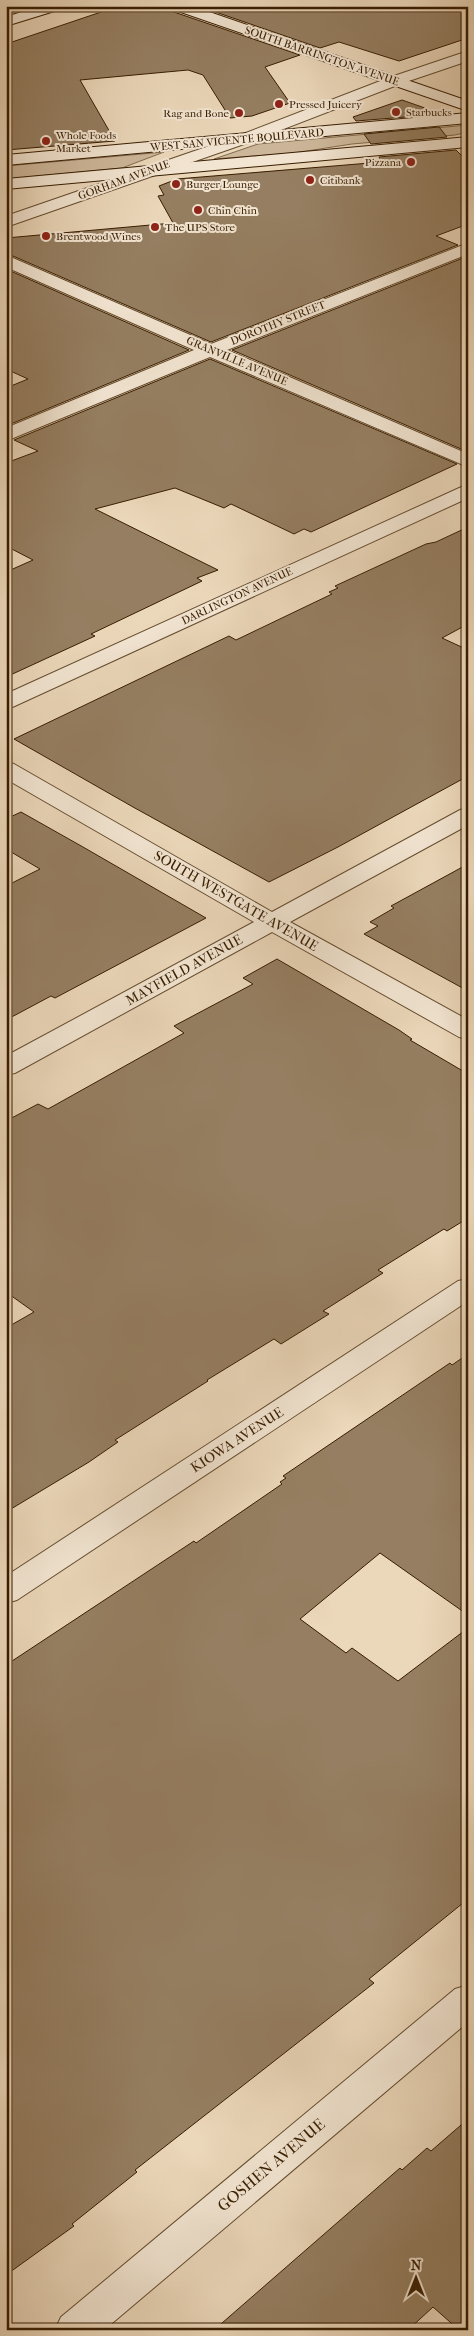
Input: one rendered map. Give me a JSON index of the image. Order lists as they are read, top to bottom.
{
  "streets": {
    "street": [
      "SOUTH BARRINGTON AVENUE",
      "WEST SAN VICENTE BOULEVARD",
      "GORHAM AVENUE",
      "DOROTHY STREET",
      "GRANVILLE AVENUE",
      "DARLINGTON AVENUE",
      "SOUTH WESTGATE AVENUE",
      "MAYFIELD AVENUE",
      "KIOWA AVENUE",
      "GOSHEN AVENUE"
    ]
  },
  "crossings": [
    ["SOUTH BARRINGTON AVENUE", "GORHAM AVENUE"],
    ["WEST SAN VICENTE BOULEVARD", "GORHAM AVENUE"],
    ["DOROTHY STREET", "GRANVILLE AVENUE"],
    ["SOUTH WESTGATE AVENUE", "MAYFIELD AVENUE"]
  ],
  "places": [
    "Pressed Juicery",
    "Starbucks",
    "Rag and Bone",
    "Whole Foods Market",
    "Pizzana",
    "Citibank",
    "Burger Lounge",
    "Chin Chin",
    "The UPS Store",
    "Brentwood Wines"
  ],
  "north": "top"
}
